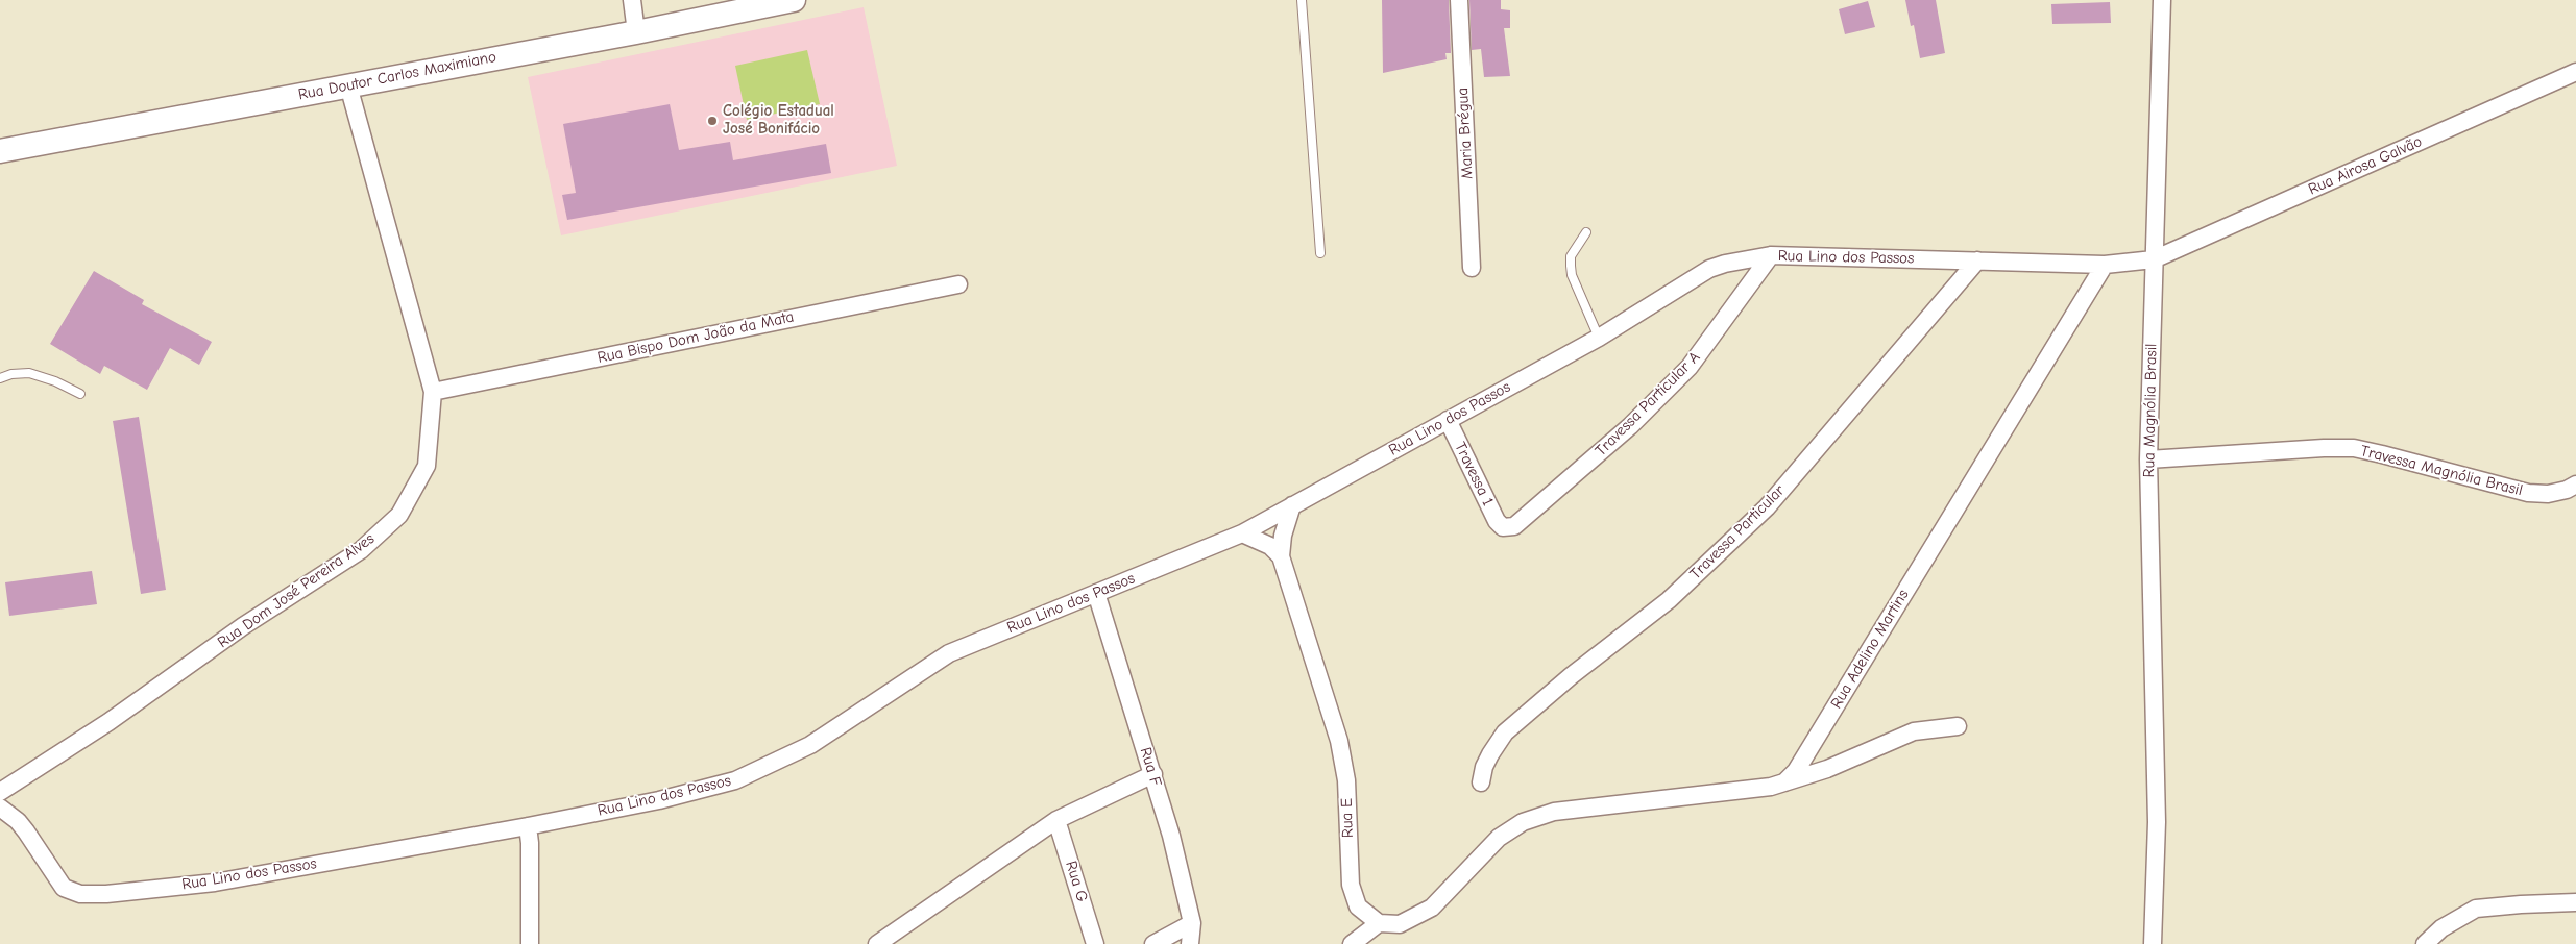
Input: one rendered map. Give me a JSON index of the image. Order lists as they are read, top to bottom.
{
  "streets": {
    "main road": ["Rua Doutor Carlos Maximiano"],
    "street": [
      "Maria Brégua",
      "Rua Airosa Galvão",
      "Rua Lino dos Passos",
      "Rua Bispo Dom João da Mata",
      "Travessa Particular A",
      "Rua Magnólia Brasil",
      "Travessa Magnólia Brasil",
      "Travessa 1",
      "Travessa Particular",
      "Rua Dom José Pereira Alves",
      "Rua Adelino Martins",
      "Rua F",
      "Rua E",
      "Rua G"
    ]
  },
  "crossings": [
    ["Rua Doutor Carlos Maximiano", "Rua Dom José Pereira Alves"],
    ["Rua Airosa Galvão", "Rua Lino dos Passos"],
    ["Rua Airosa Galvão", "Rua Magnólia Brasil"],
    ["Rua Lino dos Passos", "Travessa Particular A"],
    ["Rua Lino dos Passos", "Rua Magnólia Brasil"],
    ["Rua Lino dos Passos", "Travessa 1"],
    ["Rua Lino dos Passos", "Travessa Particular"],
    ["Rua Lino dos Passos", "Rua Adelino Martins"],
    ["Rua Lino dos Passos", "Rua F"],
    ["Rua Lino dos Passos", "Rua E"],
    ["Rua Bispo Dom João da Mata", "Rua Dom José Pereira Alves"],
    ["Travessa Particular A", "Travessa 1"],
    ["Rua Magnólia Brasil", "Travessa Magnólia Brasil"]
  ],
  "places": ["Colégio Estadual José Bonifácio"]
}
